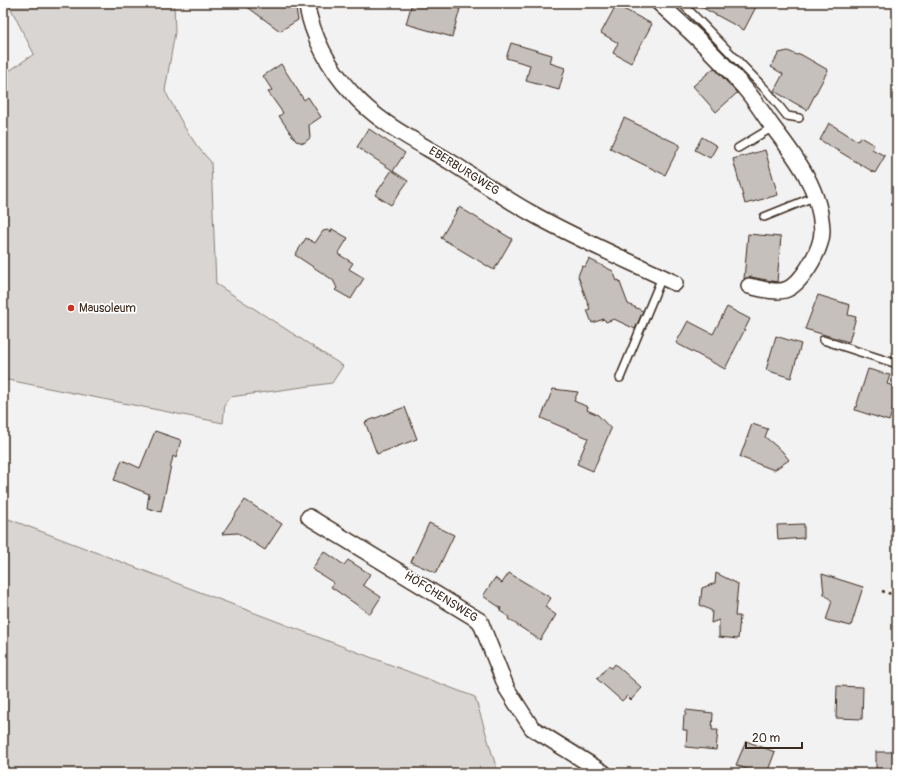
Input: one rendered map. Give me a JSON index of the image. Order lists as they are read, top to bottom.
{
  "streets": {
    "street": ["EBERBURGWEG", "HÖFCHENSWEG"]
  },
  "places": ["Mausoleum"],
  "scale_bar": "20 m"
}
